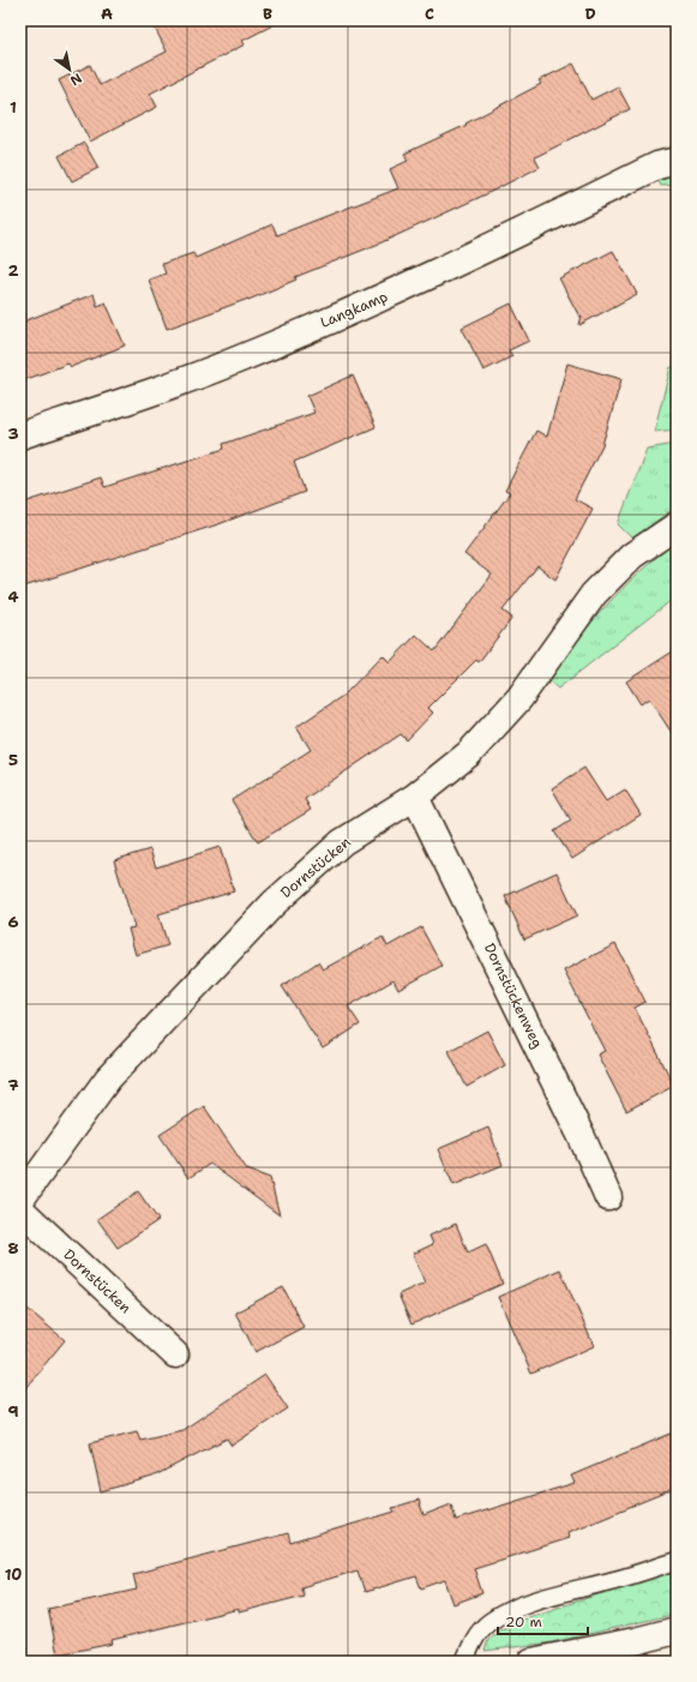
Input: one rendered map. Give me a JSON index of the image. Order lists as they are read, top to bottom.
{
  "streets": {
    "street": ["Langkamp", "Dornstücken", "Dornstückenweg"]
  },
  "crossings": [
    ["Dornstücken", "Dornstückenweg"]
  ],
  "scale_bar": "20 m",
  "north": "bottom right",
  "grid": {
    "columns": [
      "A",
      "B",
      "C",
      "D"
    ],
    "rows": [
      "1",
      "2",
      "3",
      "4",
      "5",
      "6",
      "7",
      "8",
      "9",
      "10"
    ]
  }
}
